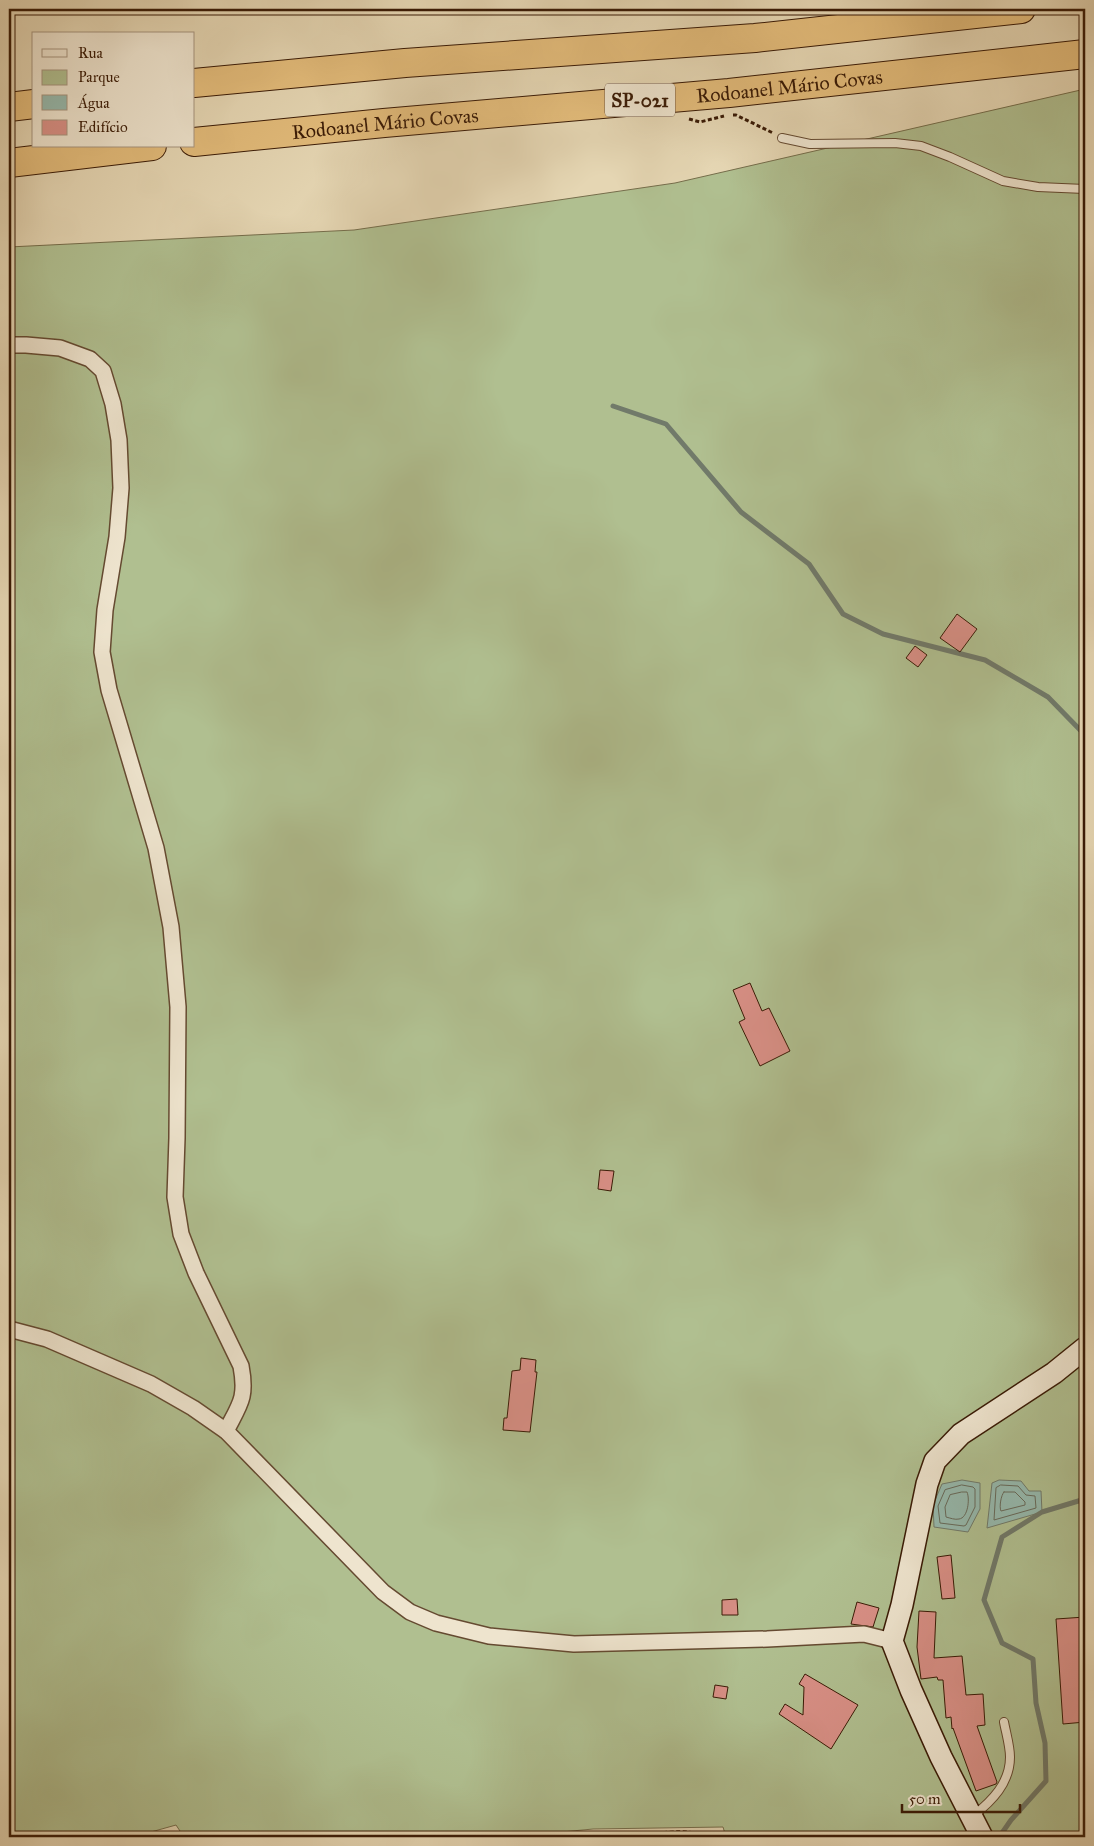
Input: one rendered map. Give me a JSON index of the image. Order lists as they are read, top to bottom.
{
  "streets": {
    "highway": ["Rodoanel Mário Covas", "SP-021"]
  },
  "legend": [
    "Rua",
    "Parque",
    "Água",
    "Edifício"
  ],
  "scale_bar": "50 m"
}
